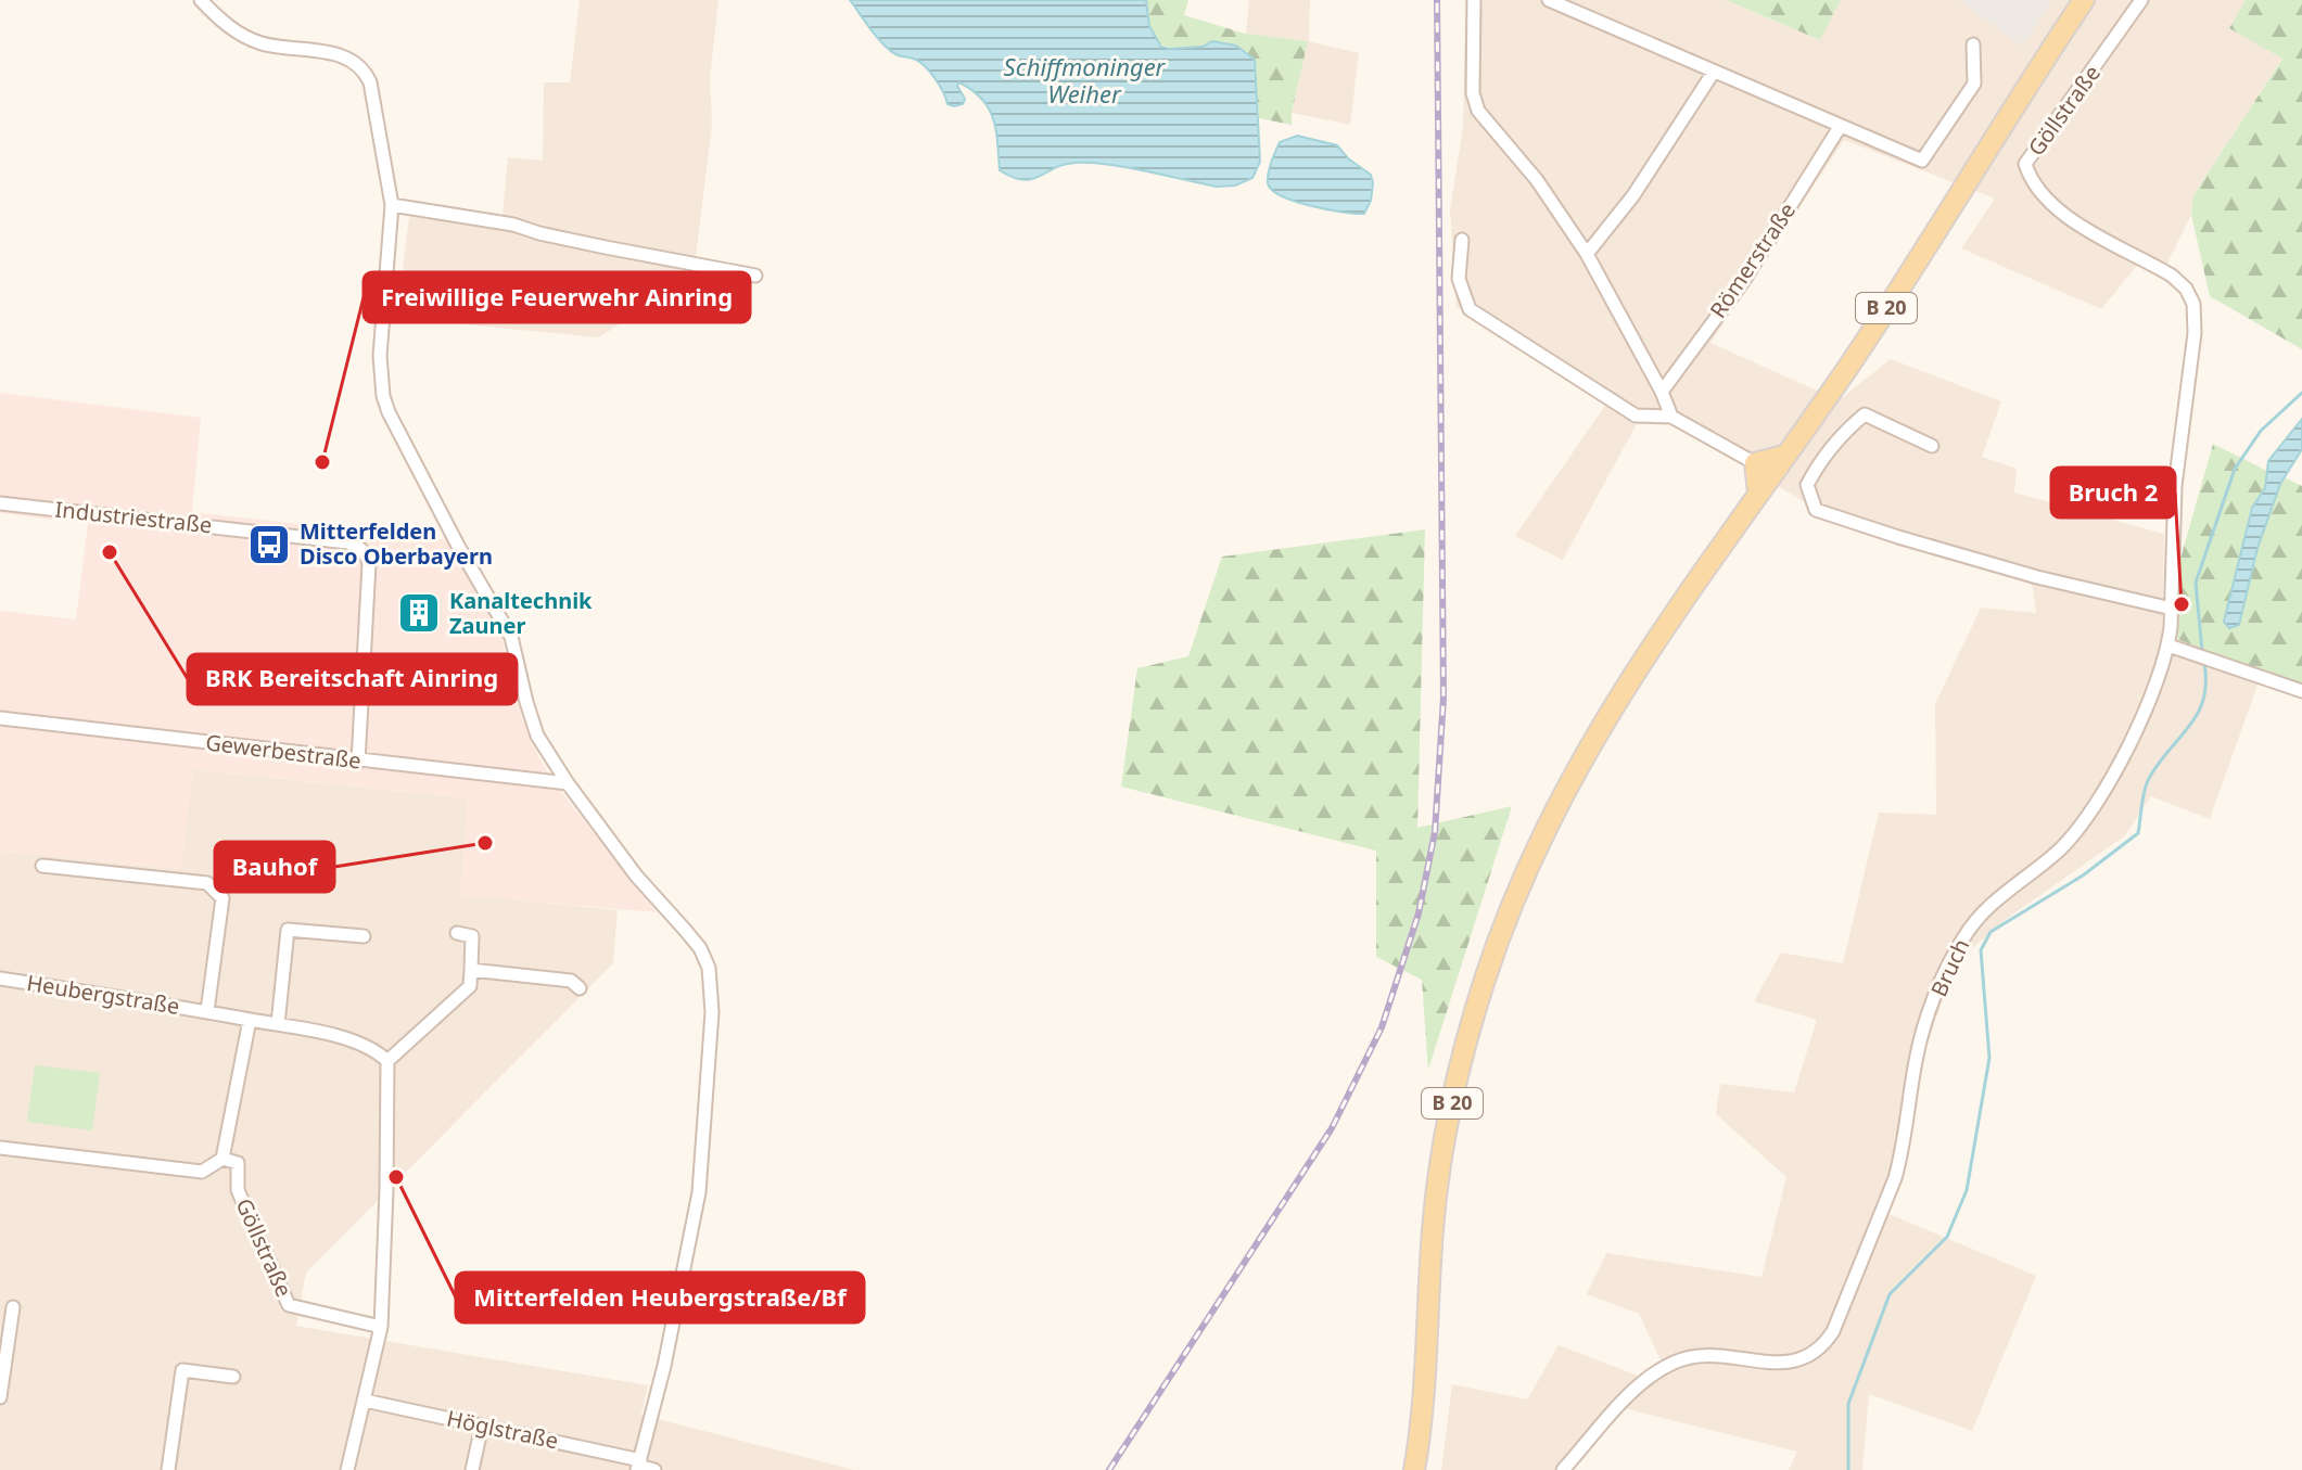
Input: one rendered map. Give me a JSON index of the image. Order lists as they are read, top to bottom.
{
  "streets": {
    "main road": ["B 20"],
    "street": [
      "Göllstraße",
      "Römerstraße",
      "Industriestraße",
      "Gewerbestraße",
      "Bruch",
      "Heubergstraße",
      "Höglstraße"
    ]
  },
  "crossings": [
    ["Göllstraße", "Bruch"],
    ["Industriestraße", "Gewerbestraße"]
  ],
  "water": ["Schiffmoninger Weiher"],
  "places": {
    "other": [
      "Freiwillige Feuerwehr Ainring",
      "BRK Bereitschaft Ainring",
      "Bruch 2",
      "Bauhof",
      "Mitterfelden Heubergstraße/Bf"
    ],
    "bus stop": ["Mitterfelden Disco Oberbayern"],
    "building": ["Kanaltechnik Zauner"]
  }
}
